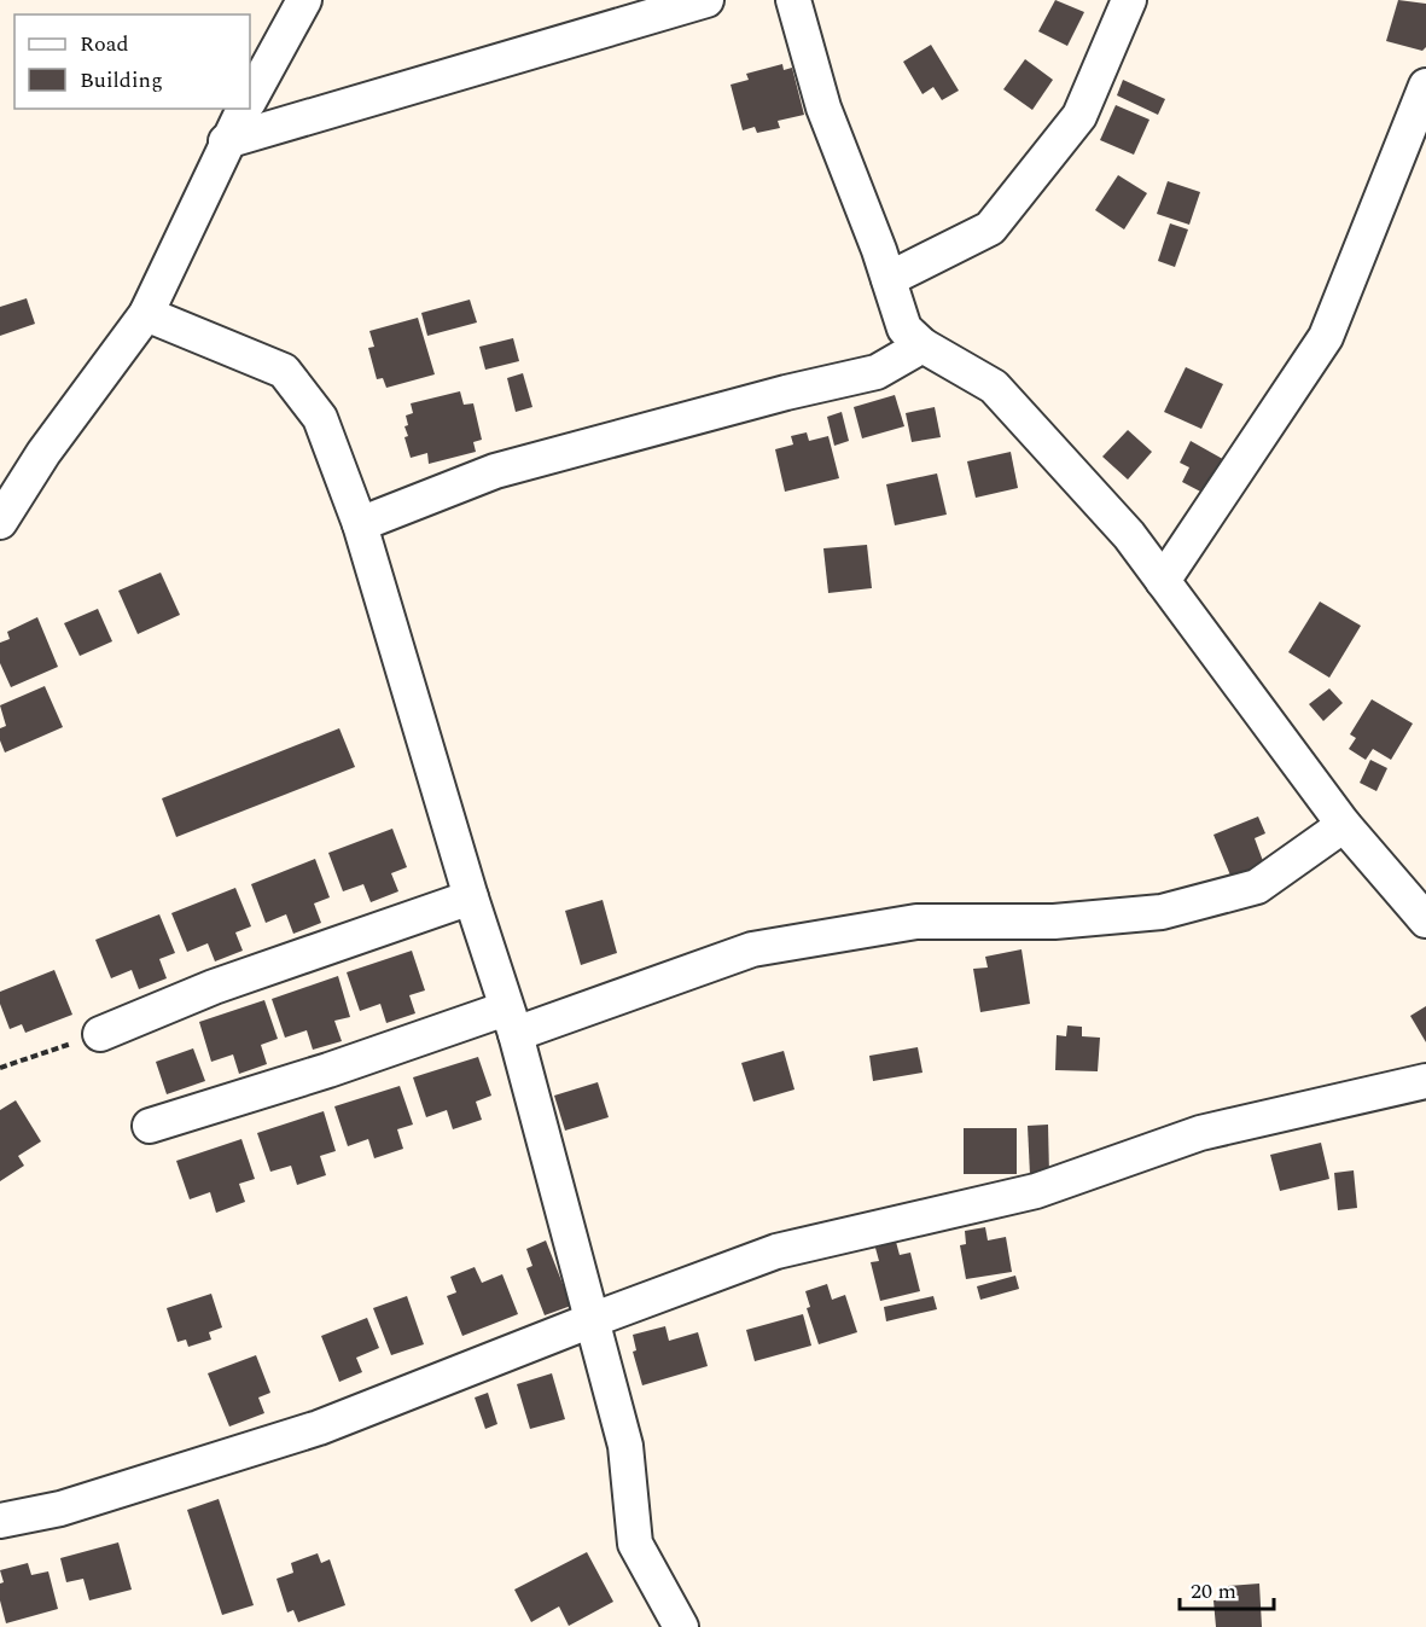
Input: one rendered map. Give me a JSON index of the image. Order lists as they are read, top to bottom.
{
  "legend": ["Road", "Building"],
  "scale_bar": "20 m"
}
